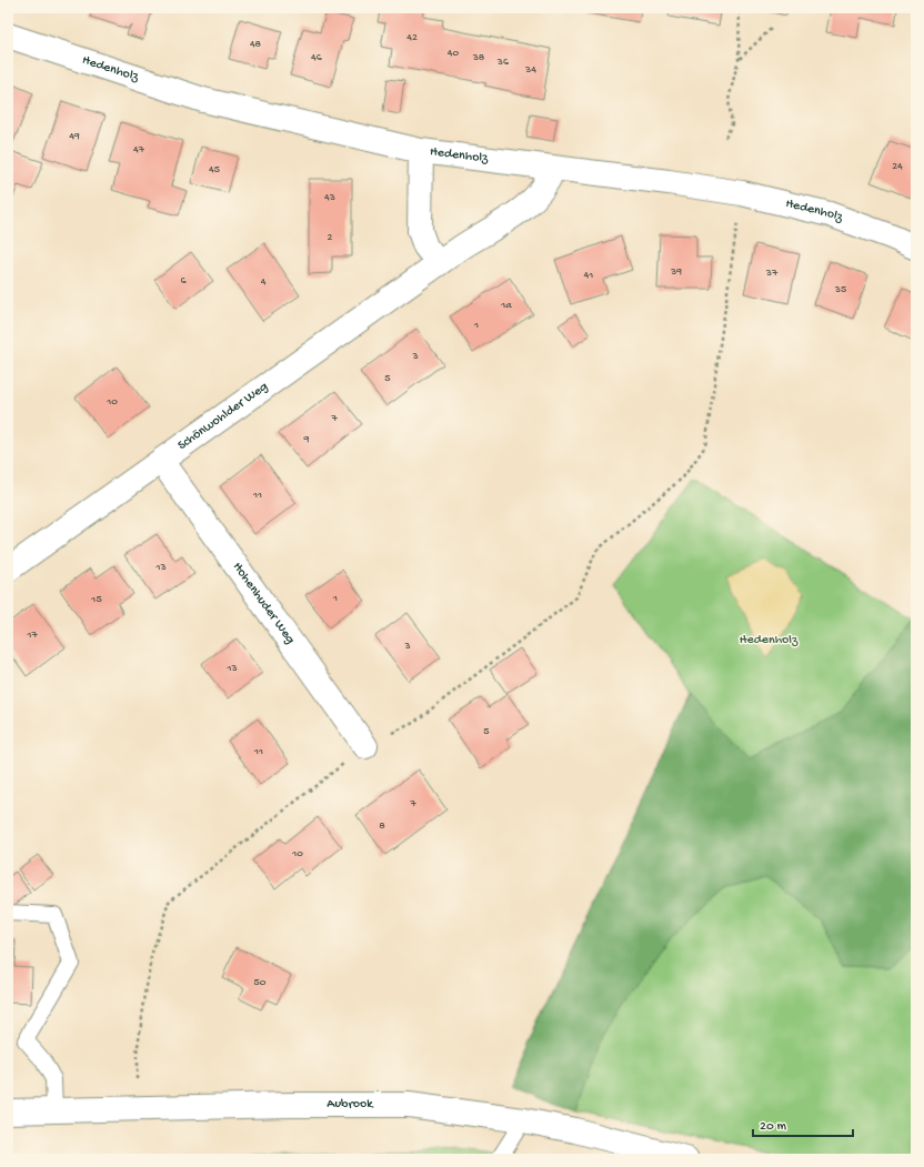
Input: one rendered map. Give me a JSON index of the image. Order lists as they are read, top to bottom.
{
  "streets": {
    "street": [
      "Hedenholz",
      "Schönwohlder Weg",
      "Hohenhuder Weg",
      "Aubrook"
    ]
  },
  "crossings": [
    ["Hedenholz", "Schönwohlder Weg"],
    ["Schönwohlder Weg", "Hohenhuder Weg"]
  ],
  "parks": ["Hedenholz"],
  "house_numbers": [
    "42",
    "48",
    "40",
    "46",
    "38",
    "36",
    "34",
    "49",
    "47",
    "24",
    "45",
    "43",
    "2",
    "39",
    "37",
    "41",
    "6",
    "4",
    "35",
    "1a",
    "1",
    "3",
    "5",
    "10",
    "7",
    "9",
    "11",
    "13",
    "1",
    "15",
    "17",
    "3",
    "13",
    "5",
    "11",
    "7",
    "8",
    "10",
    "50"
  ],
  "scale_bar": "20 m"
}
